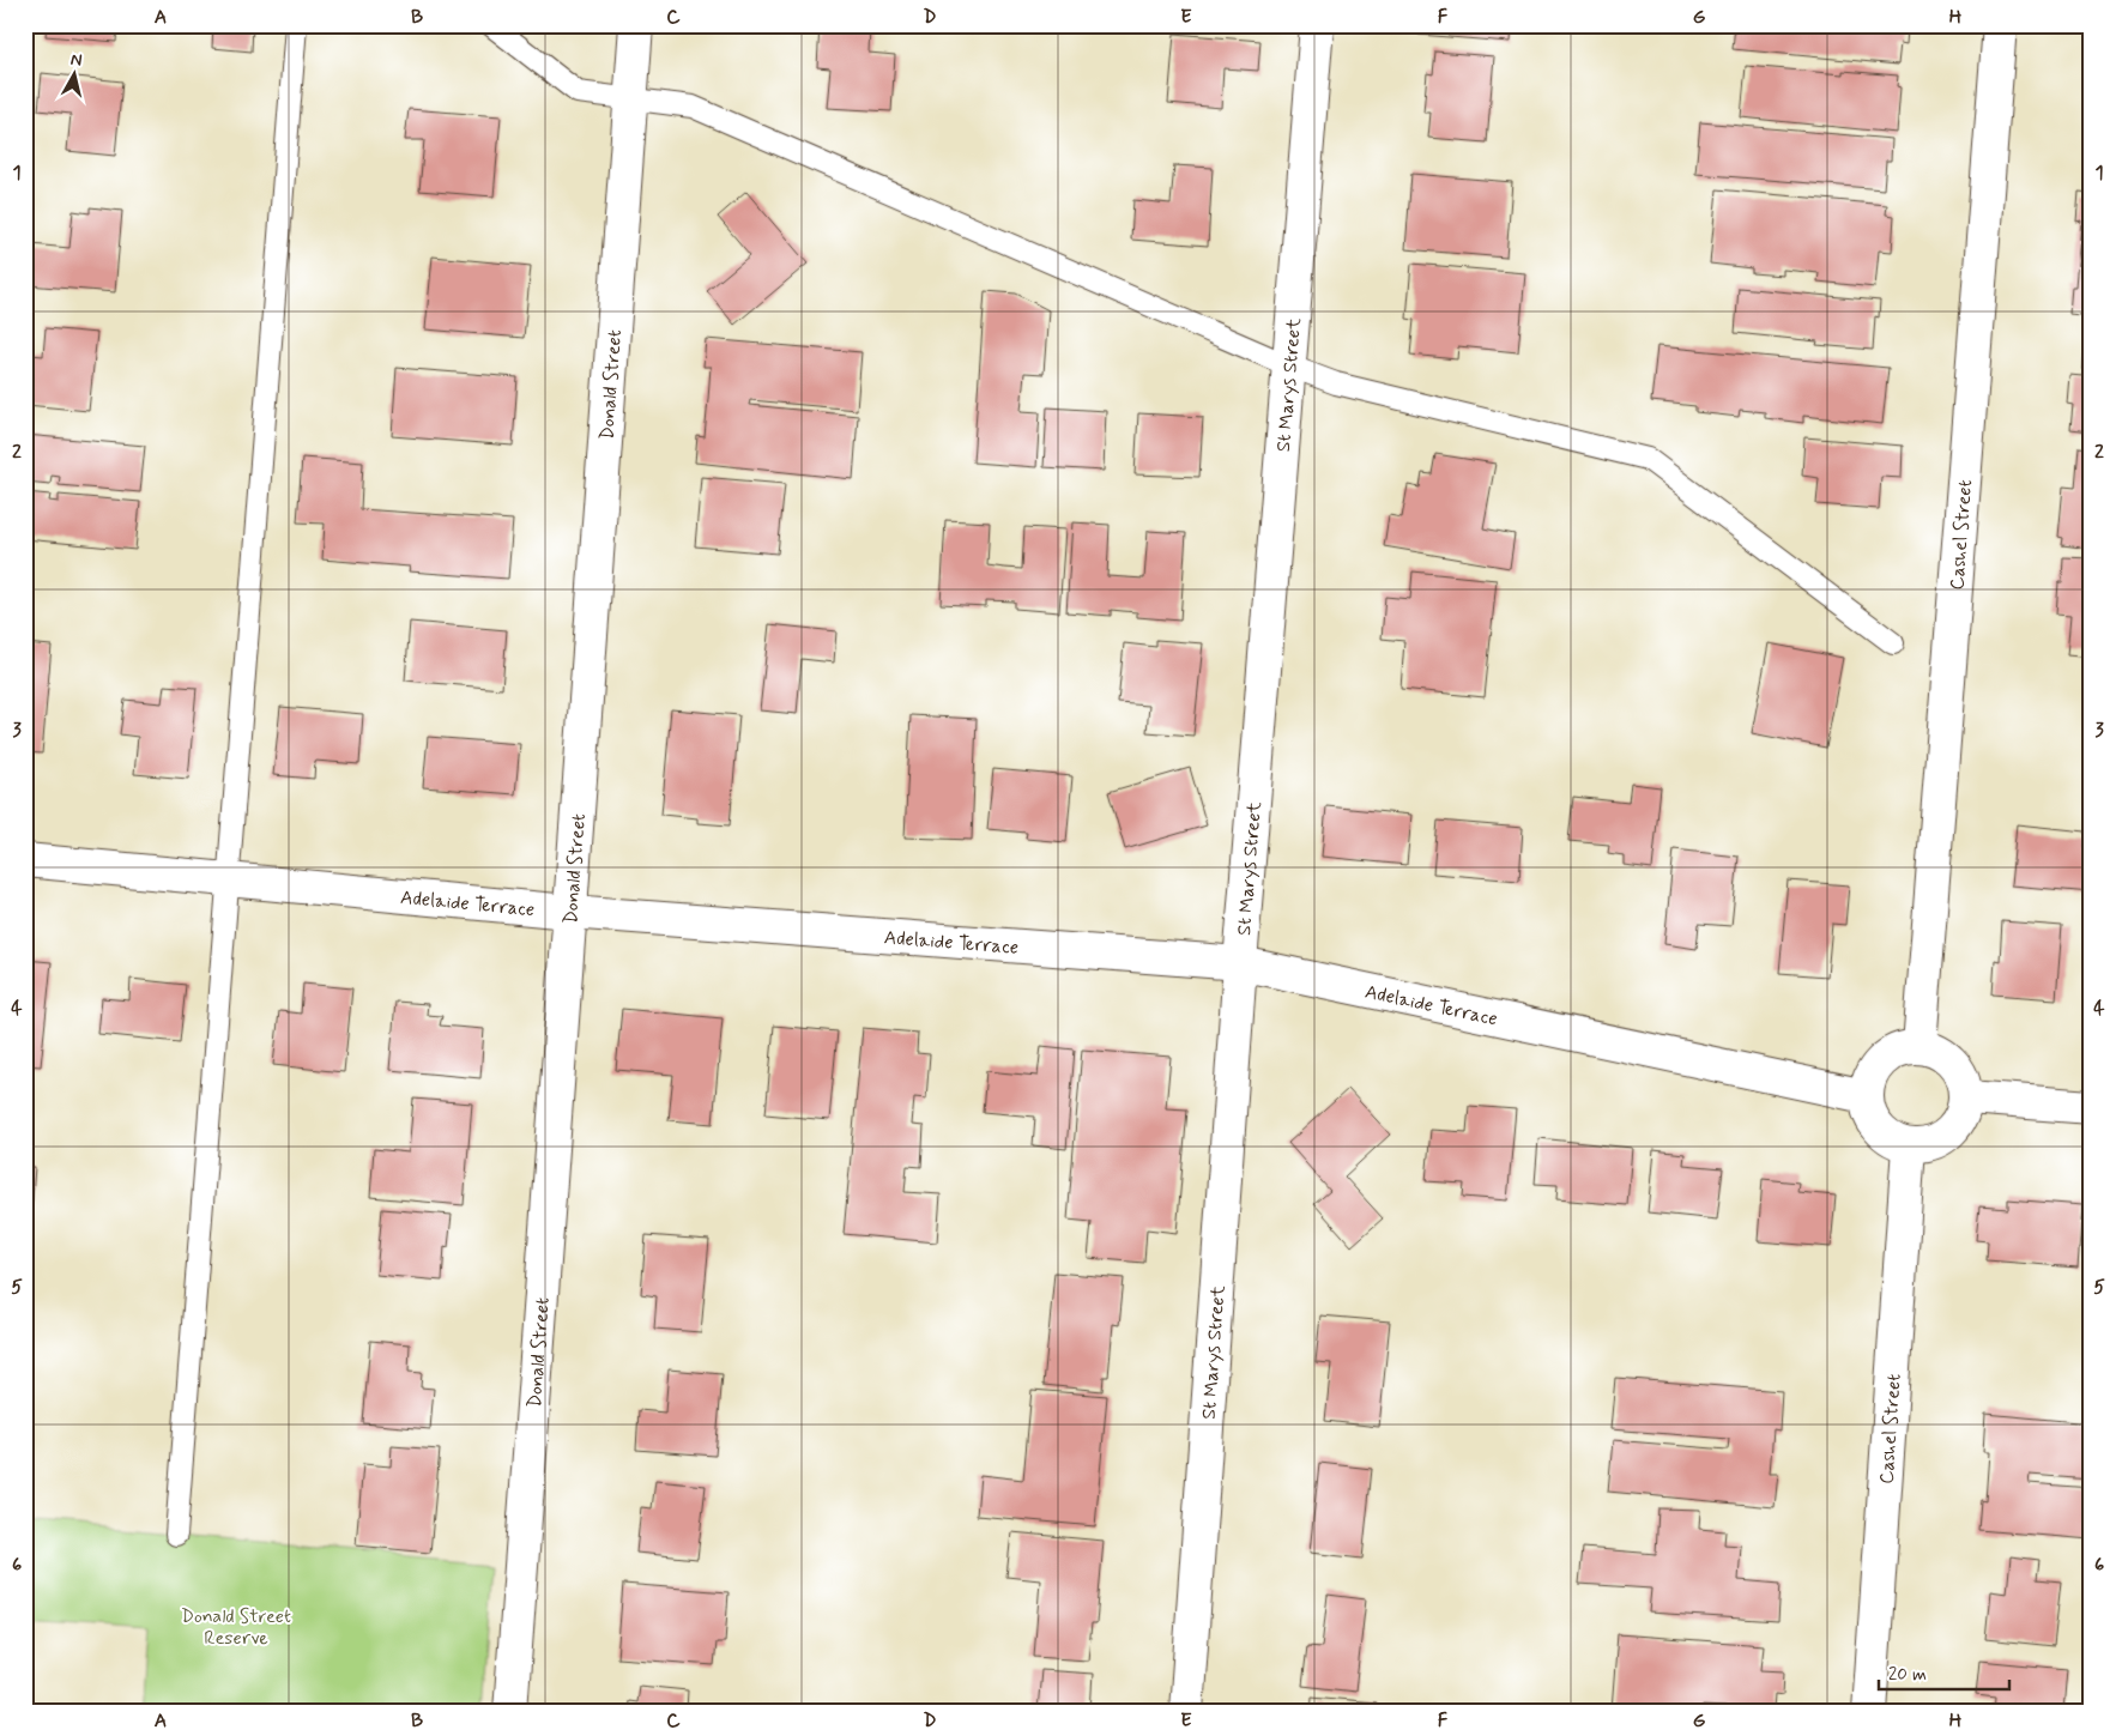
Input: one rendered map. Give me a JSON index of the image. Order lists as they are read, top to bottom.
{
  "streets": {
    "street": [
      "Donald Street",
      "St Marys Street",
      "Cashel Street",
      "Adelaide Terrace"
    ]
  },
  "crossings": [
    ["Donald Street", "Adelaide Terrace"],
    ["St Marys Street", "Adelaide Terrace"],
    ["Cashel Street", "Adelaide Terrace"]
  ],
  "parks": ["Donald Street Reserve"],
  "scale_bar": "20 m",
  "north": "top",
  "grid": {
    "columns": [
      "A",
      "B",
      "C",
      "D",
      "E",
      "F",
      "G",
      "H"
    ],
    "rows": [
      "1",
      "2",
      "3",
      "4",
      "5",
      "6"
    ]
  }
}
